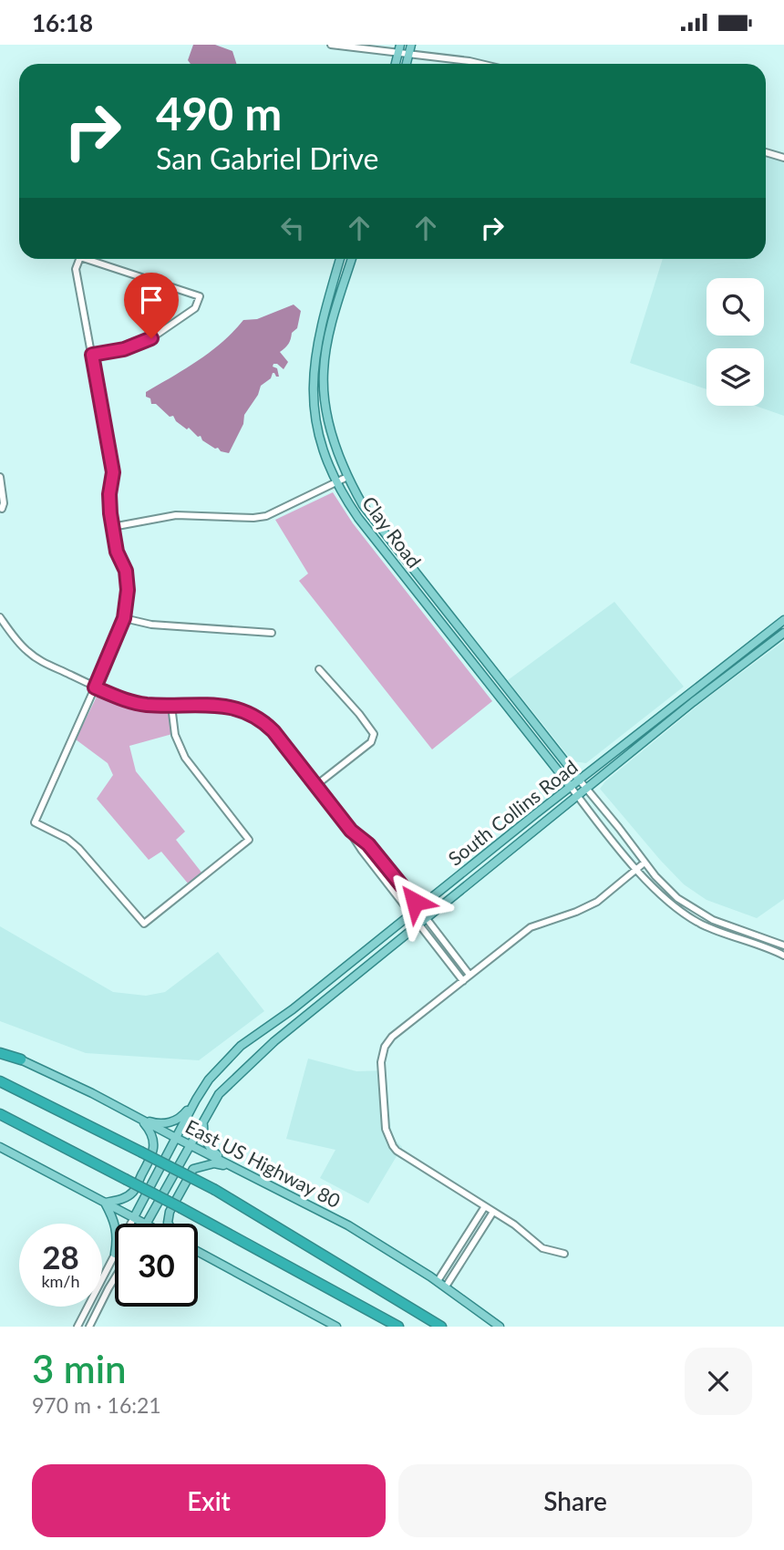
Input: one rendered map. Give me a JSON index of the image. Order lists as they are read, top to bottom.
{
  "streets": {
    "main road": ["Clay Road", "South Collins Road", "East US Highway 80"]
  },
  "crossings": [
    ["Clay Road", "South Collins Road"],
    ["South Collins Road", "East US Highway 80"]
  ],
  "page": {
    "status": "16:18",
    "turn": ["490 m", "San Gabriel Drive"],
    "speed": "28 km/h",
    "limit": "30",
    "heading": ["3 min", "970 m · 16:21"],
    "buttons": ["Exit", "Share"]
  }
}
